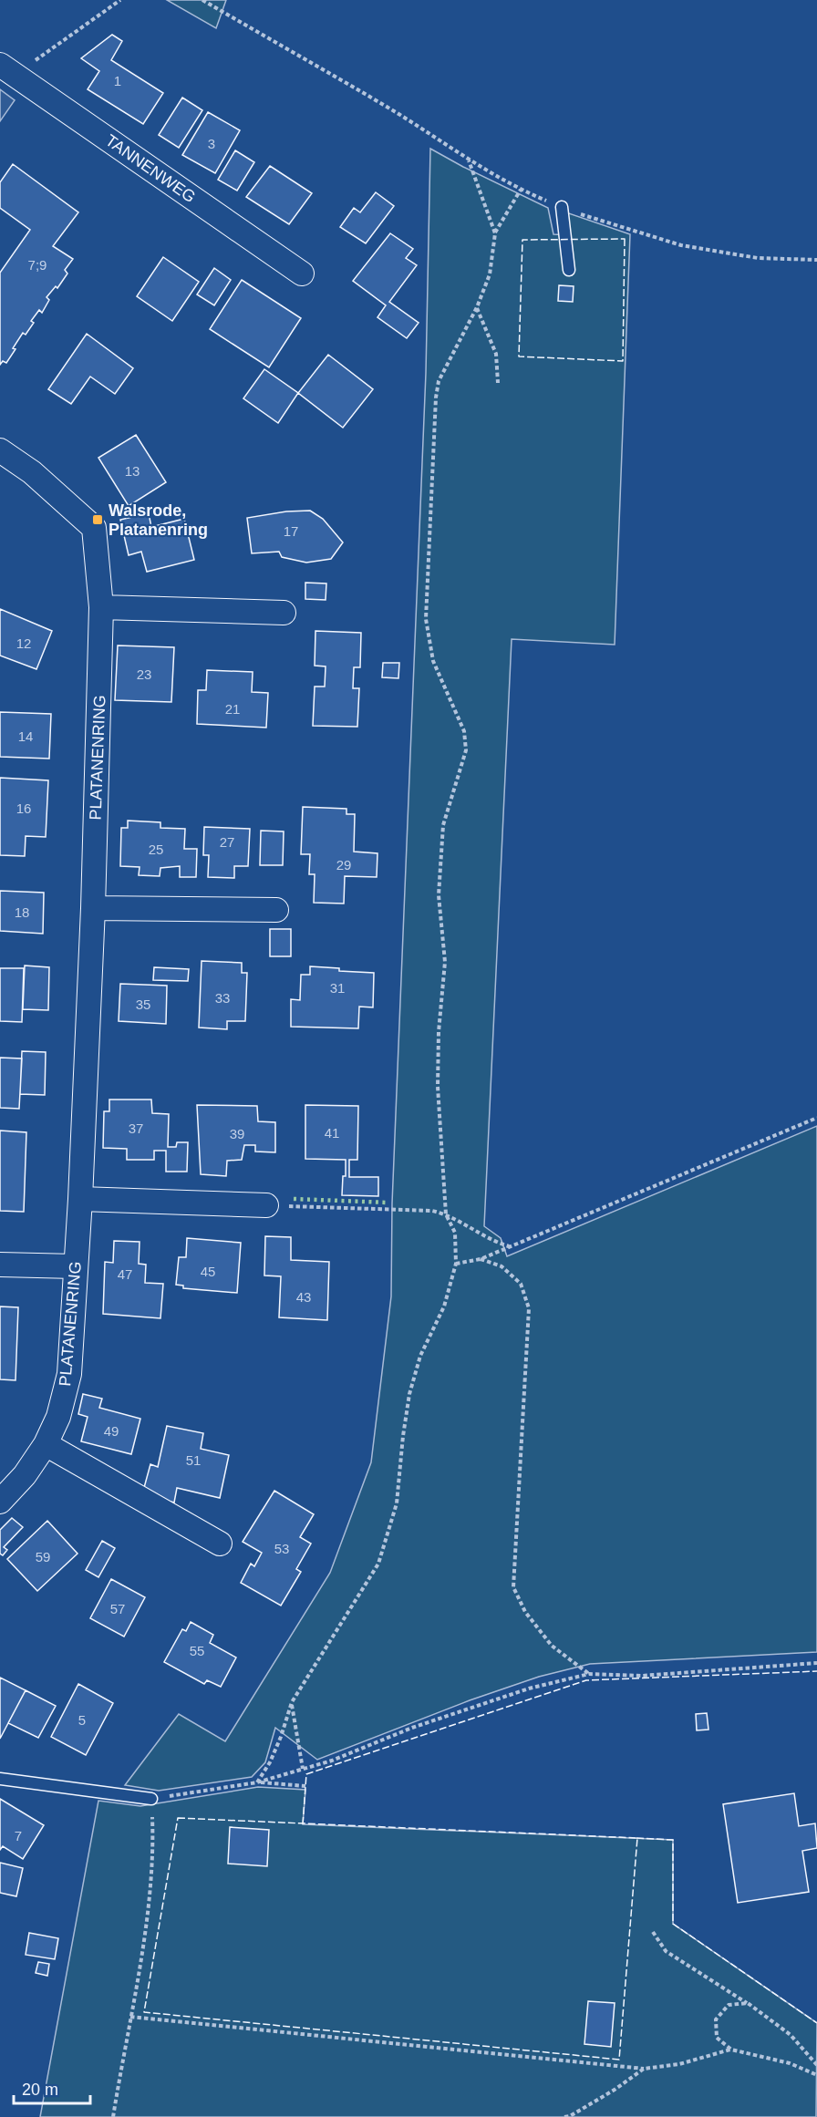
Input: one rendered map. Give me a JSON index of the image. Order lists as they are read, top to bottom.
{
  "streets": {
    "street": ["TANNENWEG", "PLATANENRING"]
  },
  "places": {
    "transit": ["Walsrode, Platanenring"]
  },
  "house_numbers": [
    "1",
    "3",
    "7;9",
    "13",
    "17",
    "12",
    "23",
    "21",
    "14",
    "16",
    "27",
    "25",
    "29",
    "18",
    "31",
    "33",
    "35",
    "37",
    "41",
    "39",
    "45",
    "47",
    "43",
    "49",
    "51",
    "53",
    "59",
    "57",
    "55",
    "5",
    "7"
  ],
  "scale_bar": "20 m"
}
